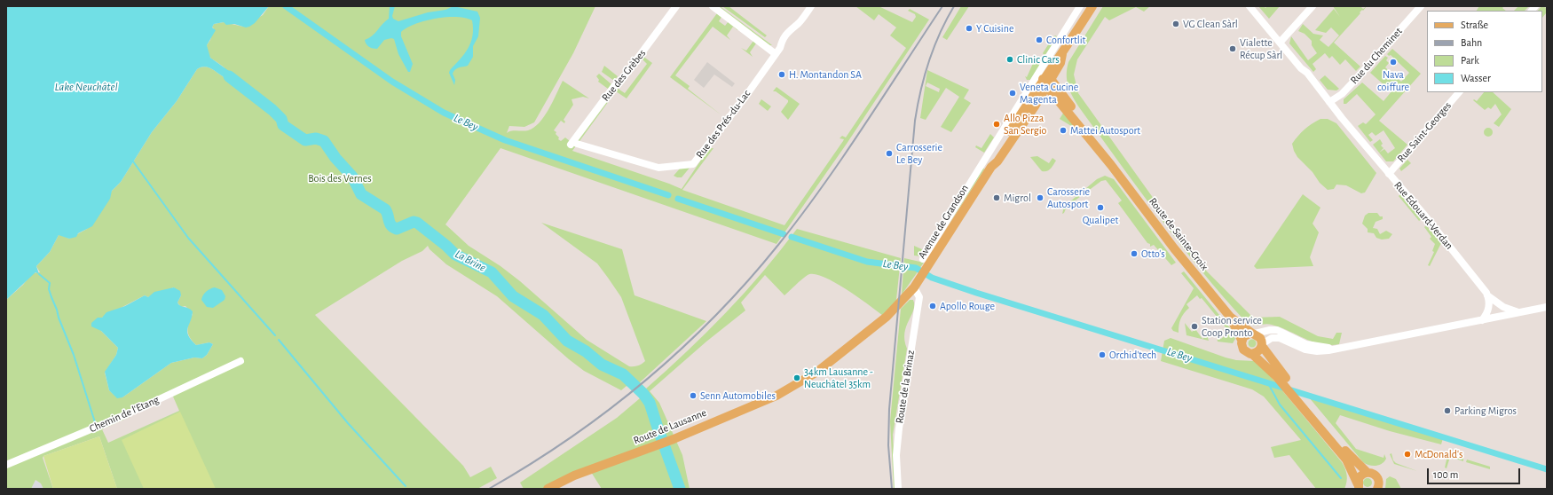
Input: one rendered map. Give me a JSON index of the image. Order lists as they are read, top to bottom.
{
  "streets": {
    "main road": ["Avenue de Grandson", "Route de Sainte-Croix", "Route de Lausanne"],
    "street": [
      "Rue du Cheminet",
      "Rue des Grèbes",
      "Rue des Prés-du-Lac",
      "Rue Saint-Georges",
      "Rue Edouard-Verdan",
      "Route de la Brinaz",
      "Chemin de l'Etang"
    ]
  },
  "crossings": [
    ["Rue du Cheminet", "Rue Edouard-Verdan"],
    ["Rue des Grèbes", "Rue des Prés-du-Lac"],
    ["Rue Saint-Georges", "Rue Edouard-Verdan"],
    ["Avenue de Grandson", "Route de Sainte-Croix"],
    ["Avenue de Grandson", "Route de la Brinaz"],
    ["Avenue de Grandson", "Route de Lausanne"],
    ["Route de la Brinaz", "Route de Lausanne"]
  ],
  "water": ["Lake Neuchâtel", "Le Bey", "La Brine"],
  "parks": ["Bois des Vernes"],
  "places": [
    "VG Clean Sàrl",
    "Y Cuisine",
    "Confortlit",
    "Vialette Récup Sàrl",
    "Clinic Cars",
    "Nava coiffure",
    "H. Montandon SA",
    "Veneta Cucine Magenta",
    "Allo Pizza San Sergio",
    "Mattei Autosport",
    "Carrosserie Le Bey",
    "Migrol",
    "Carosserie Autosport",
    "Qualipet",
    "Otto's",
    "Apollo Rouge",
    "Station service Coop Pronto",
    "Orchid'tech",
    "34km Lausanne - Neuchâtel 35km",
    "Senn Automobiles",
    "Parking Migros",
    "McDonald's"
  ],
  "legend": [
    "Straße",
    "Bahn",
    "Park",
    "Wasser"
  ],
  "scale_bar": "100 m"
}
